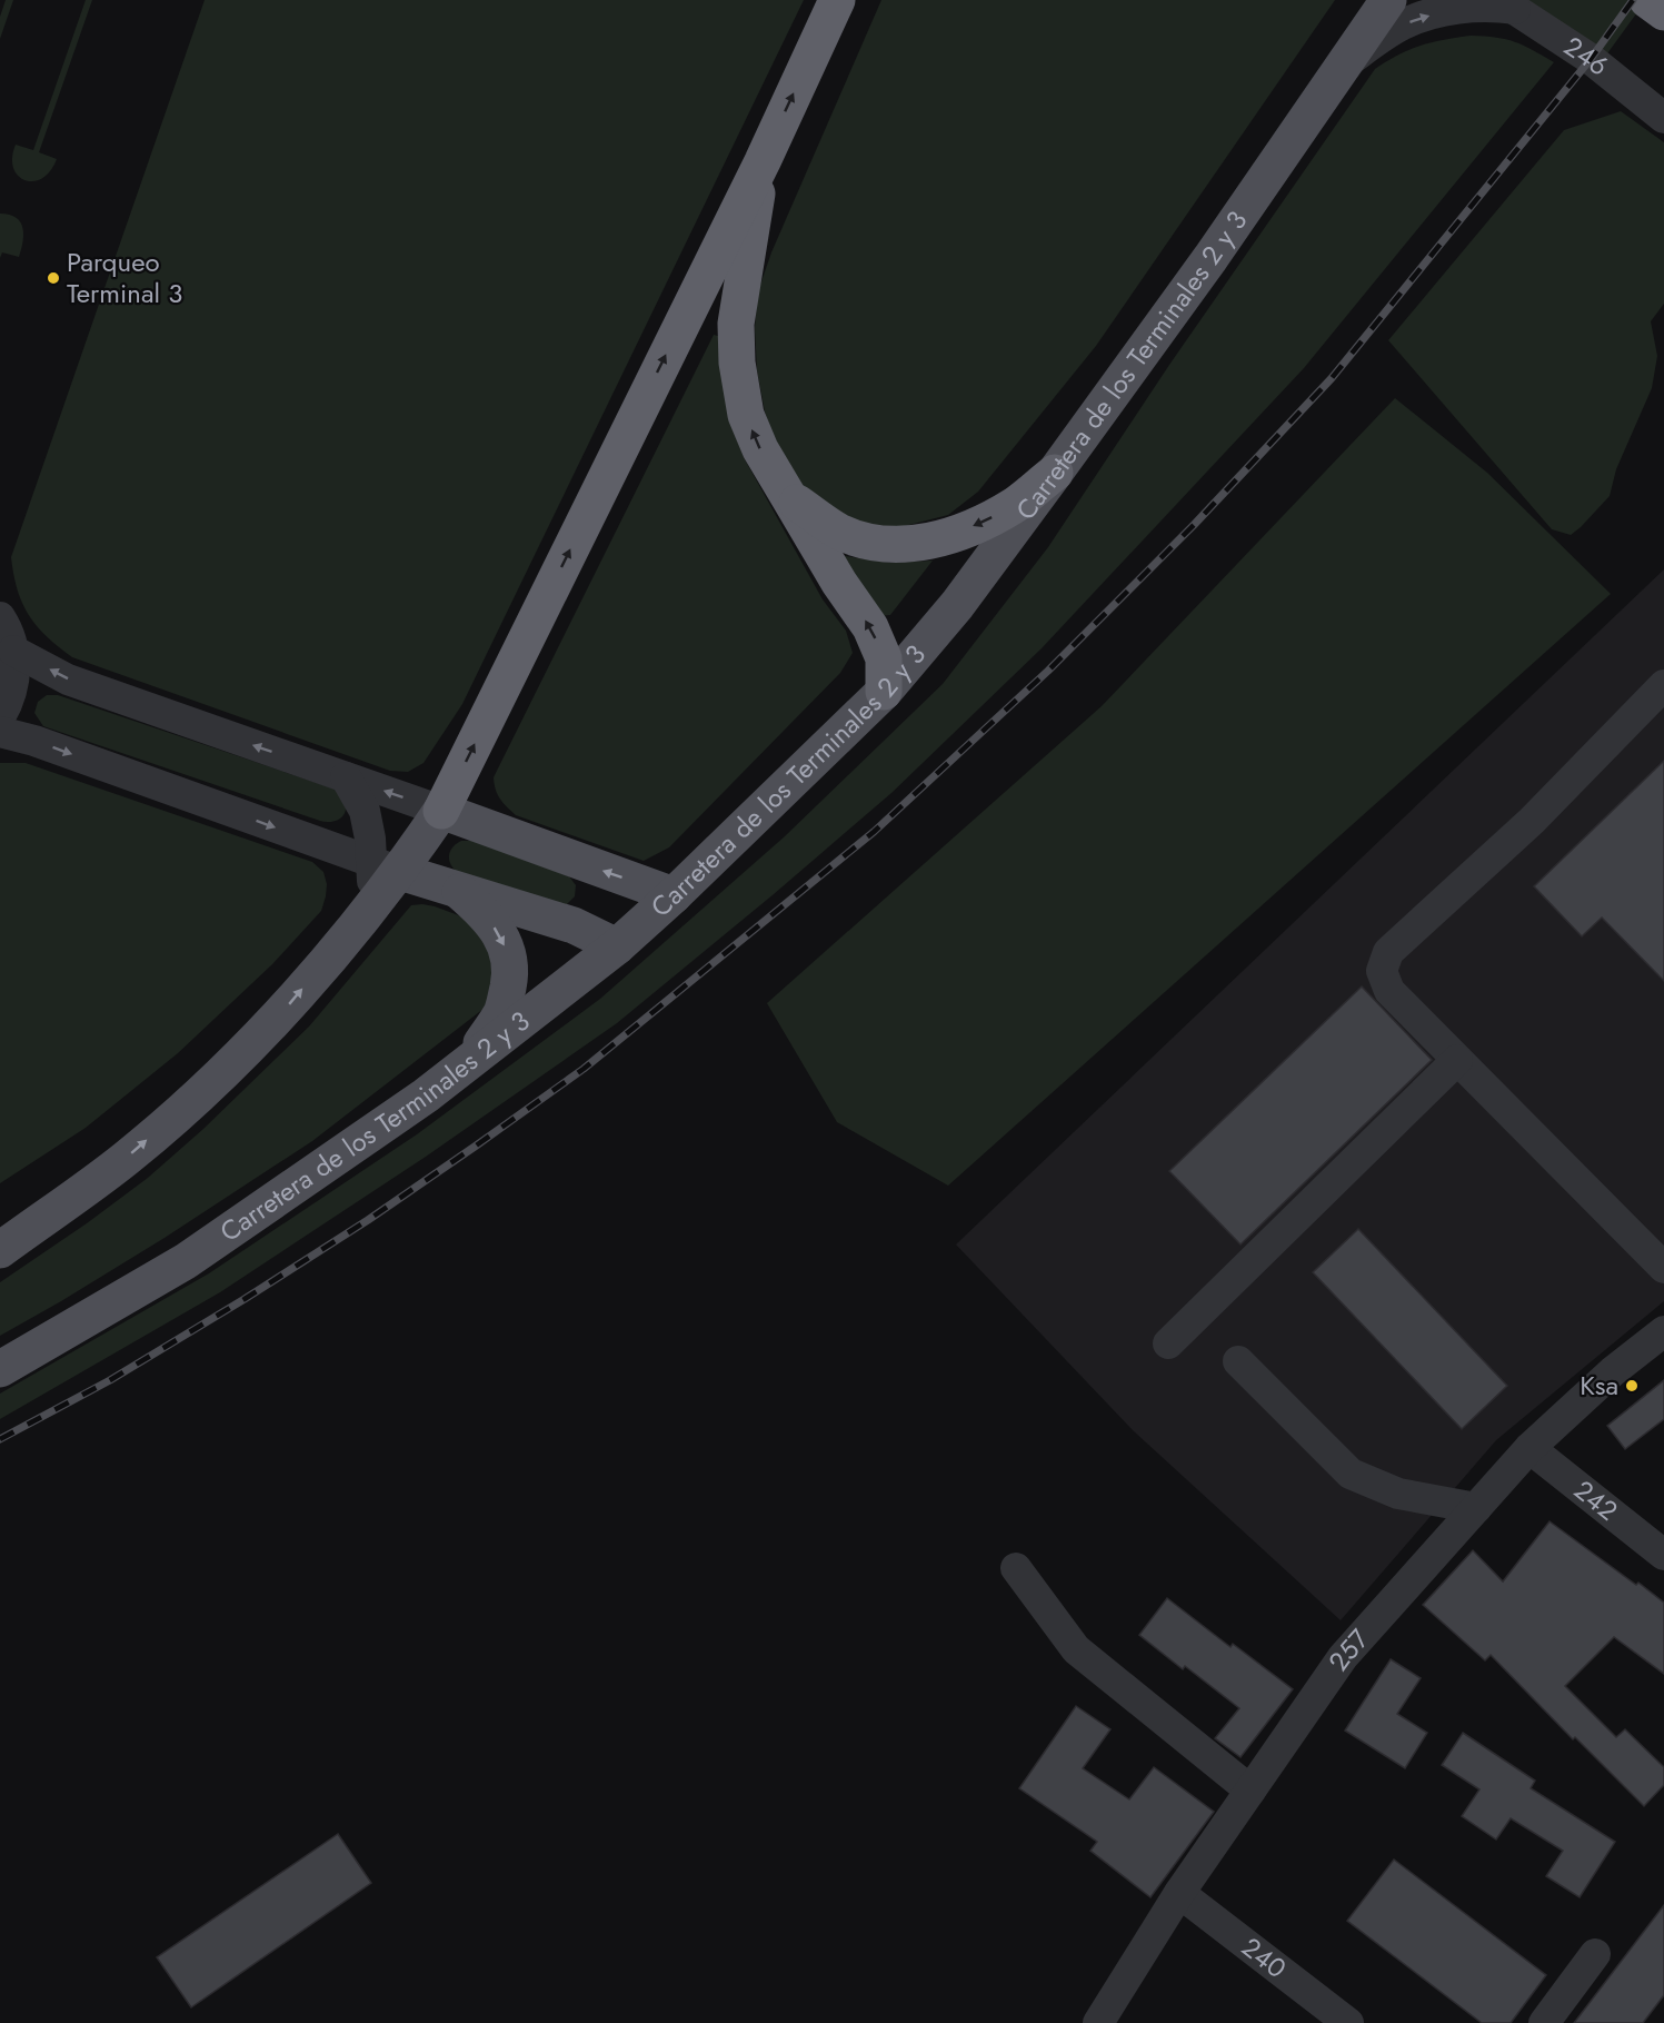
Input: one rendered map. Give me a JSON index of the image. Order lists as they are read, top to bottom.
{
  "streets": {
    "main road": ["Carretera de los Terminales 2 y 3"],
    "street": [
      "246",
      "242",
      "257",
      "240"
    ]
  },
  "crossings": [
    ["242", "257"],
    ["257", "240"]
  ],
  "places": ["Parqueo Terminal 3", "Ksa"]
}
